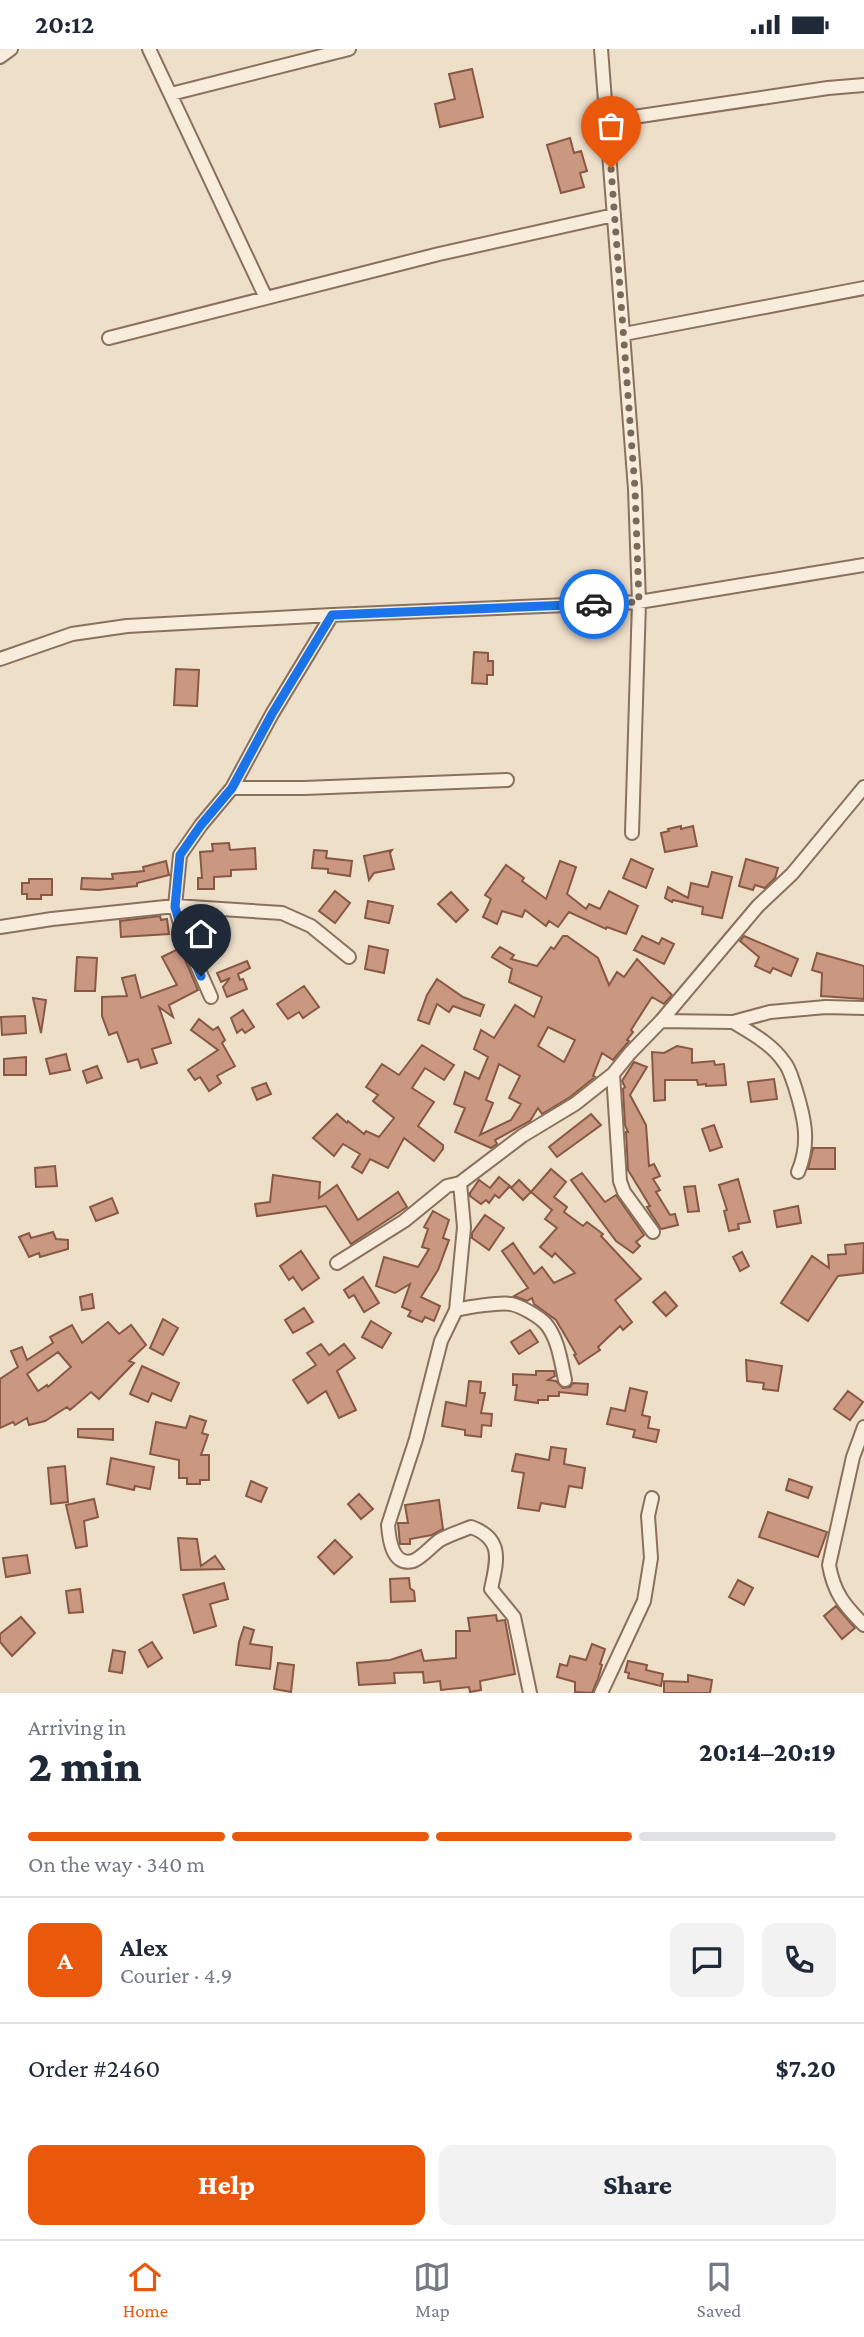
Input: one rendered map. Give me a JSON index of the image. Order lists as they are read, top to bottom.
{
  "page": {
    "status": "20:12",
    "heading": ["2 min", "Arriving in", "20:14–20:19"],
    "panel": [
      "Alex",
      "Courier · 4.9",
      "Order #2460",
      "$7.20"
    ],
    "bar": "On the way · 340 m",
    "round": "A",
    "buttons": ["Help", "Share"],
    "tabs": ["Home", "Map", "Saved"]
  }
}
